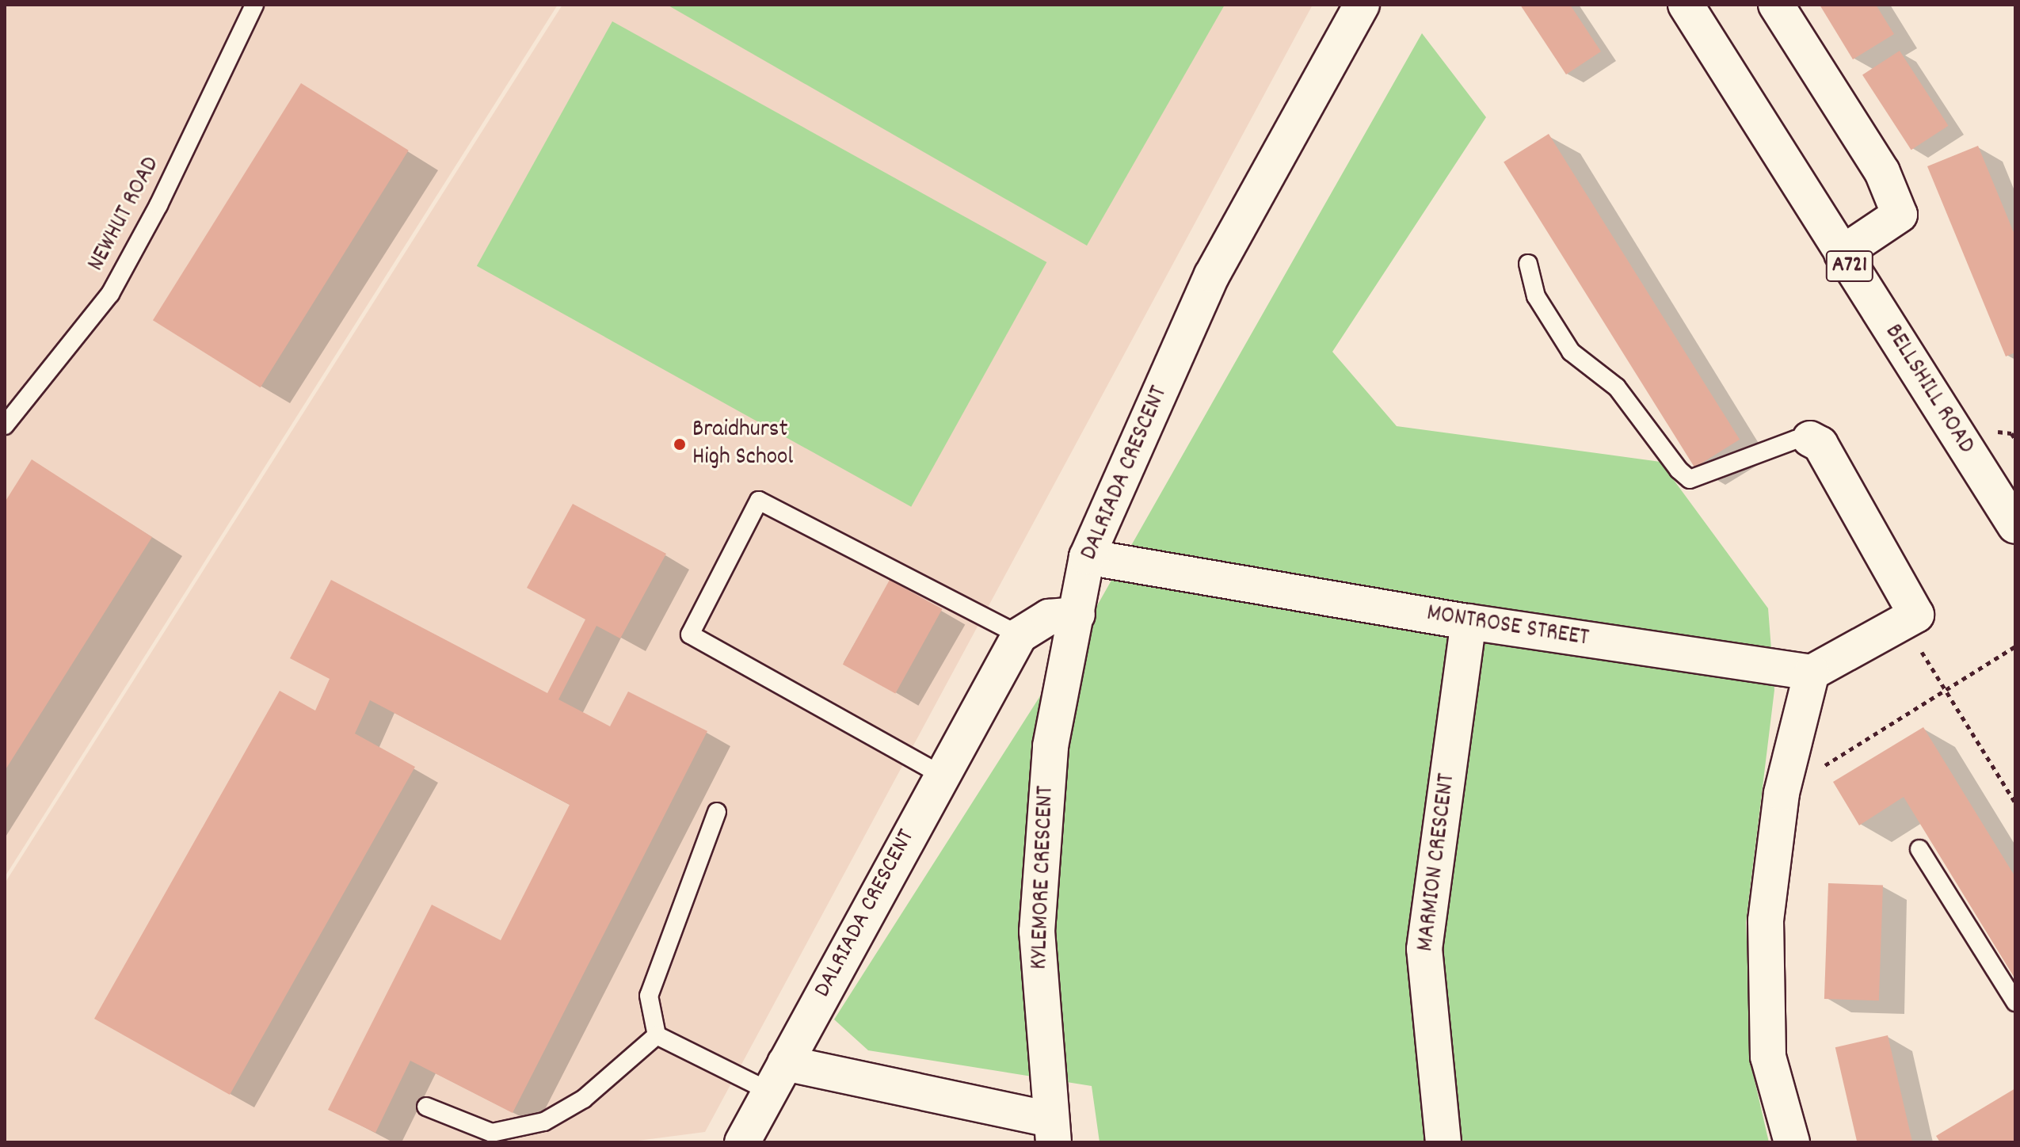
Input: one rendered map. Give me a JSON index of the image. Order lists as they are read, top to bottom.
{
  "streets": {
    "street": [
      "A721",
      "BELLSHILL ROAD",
      "DALRIADA CRESCENT",
      "MONTROSE STREET",
      "MARMION CRESCENT",
      "KYLEMORE CRESCENT"
    ],
    "lane": ["NEWHUT ROAD"]
  },
  "crossings": [
    ["DALRIADA CRESCENT", "MONTROSE STREET"],
    ["DALRIADA CRESCENT", "KYLEMORE CRESCENT"],
    ["MONTROSE STREET", "MARMION CRESCENT"]
  ],
  "places": ["Braidhurst High School"]
}
